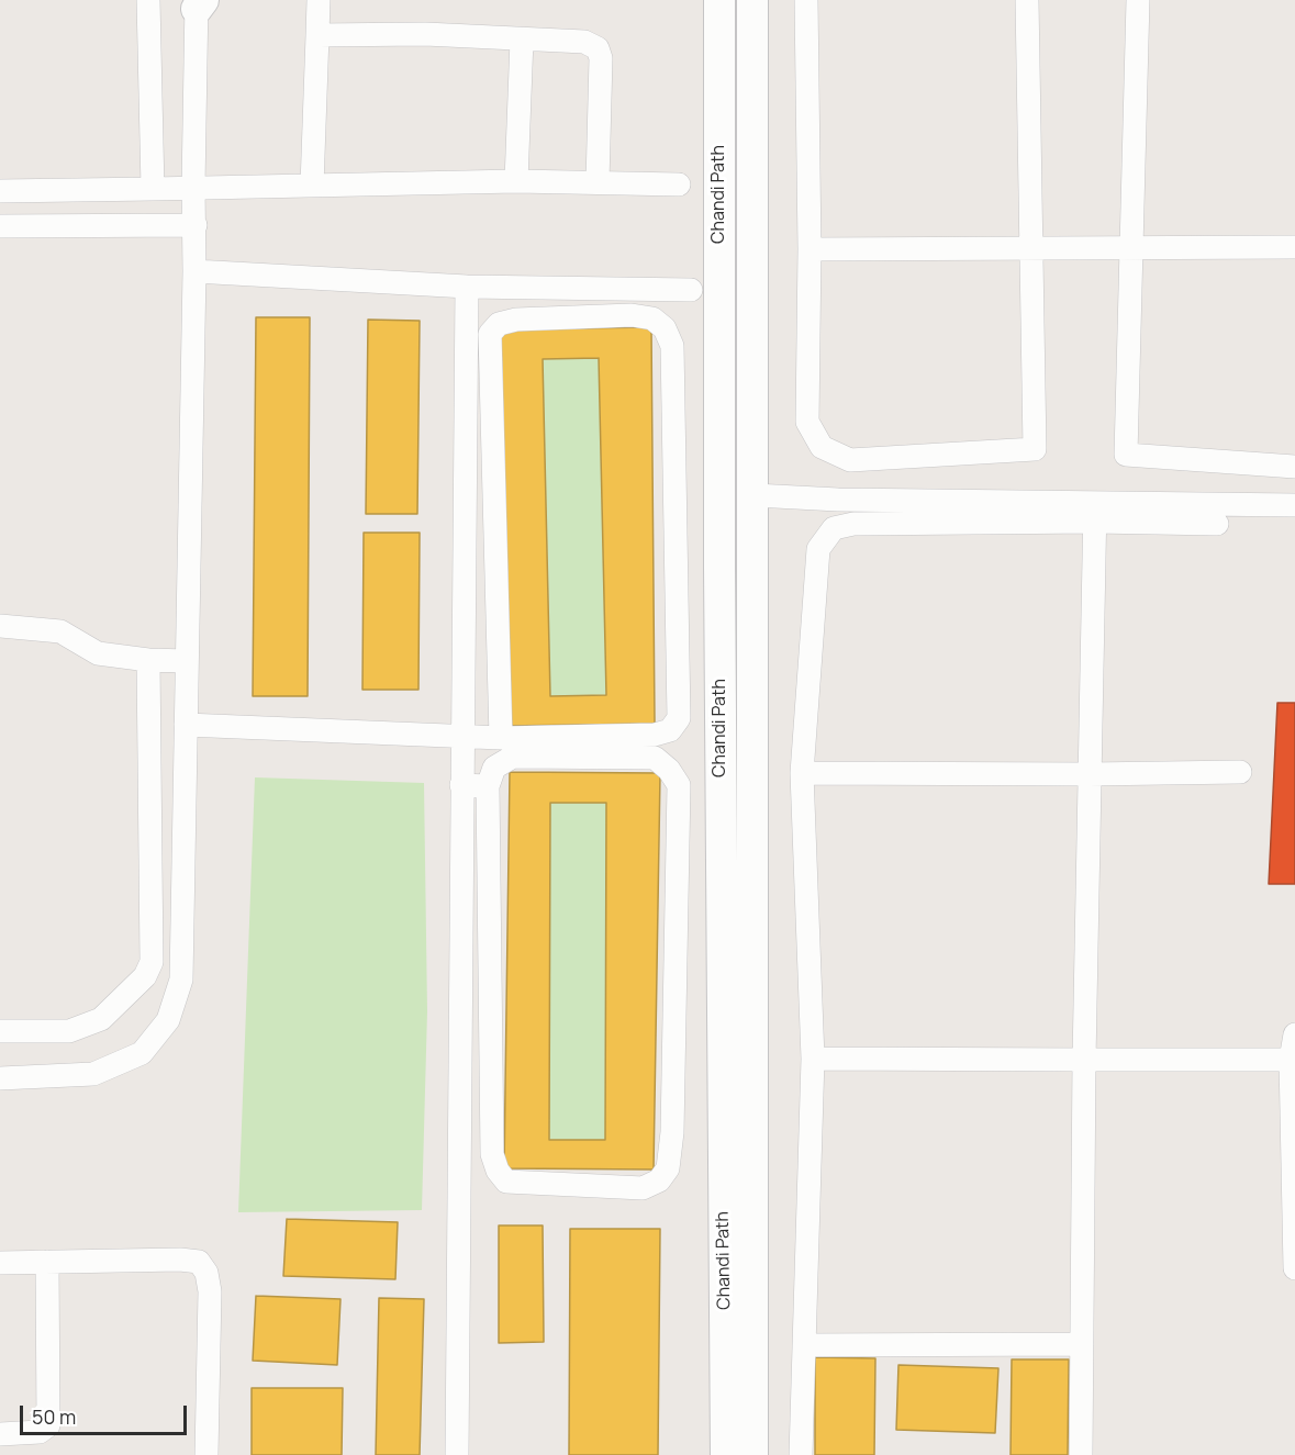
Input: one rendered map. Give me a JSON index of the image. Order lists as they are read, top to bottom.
{
  "streets": {
    "main road": ["Chandi Path"]
  },
  "scale_bar": "50 m"
}
